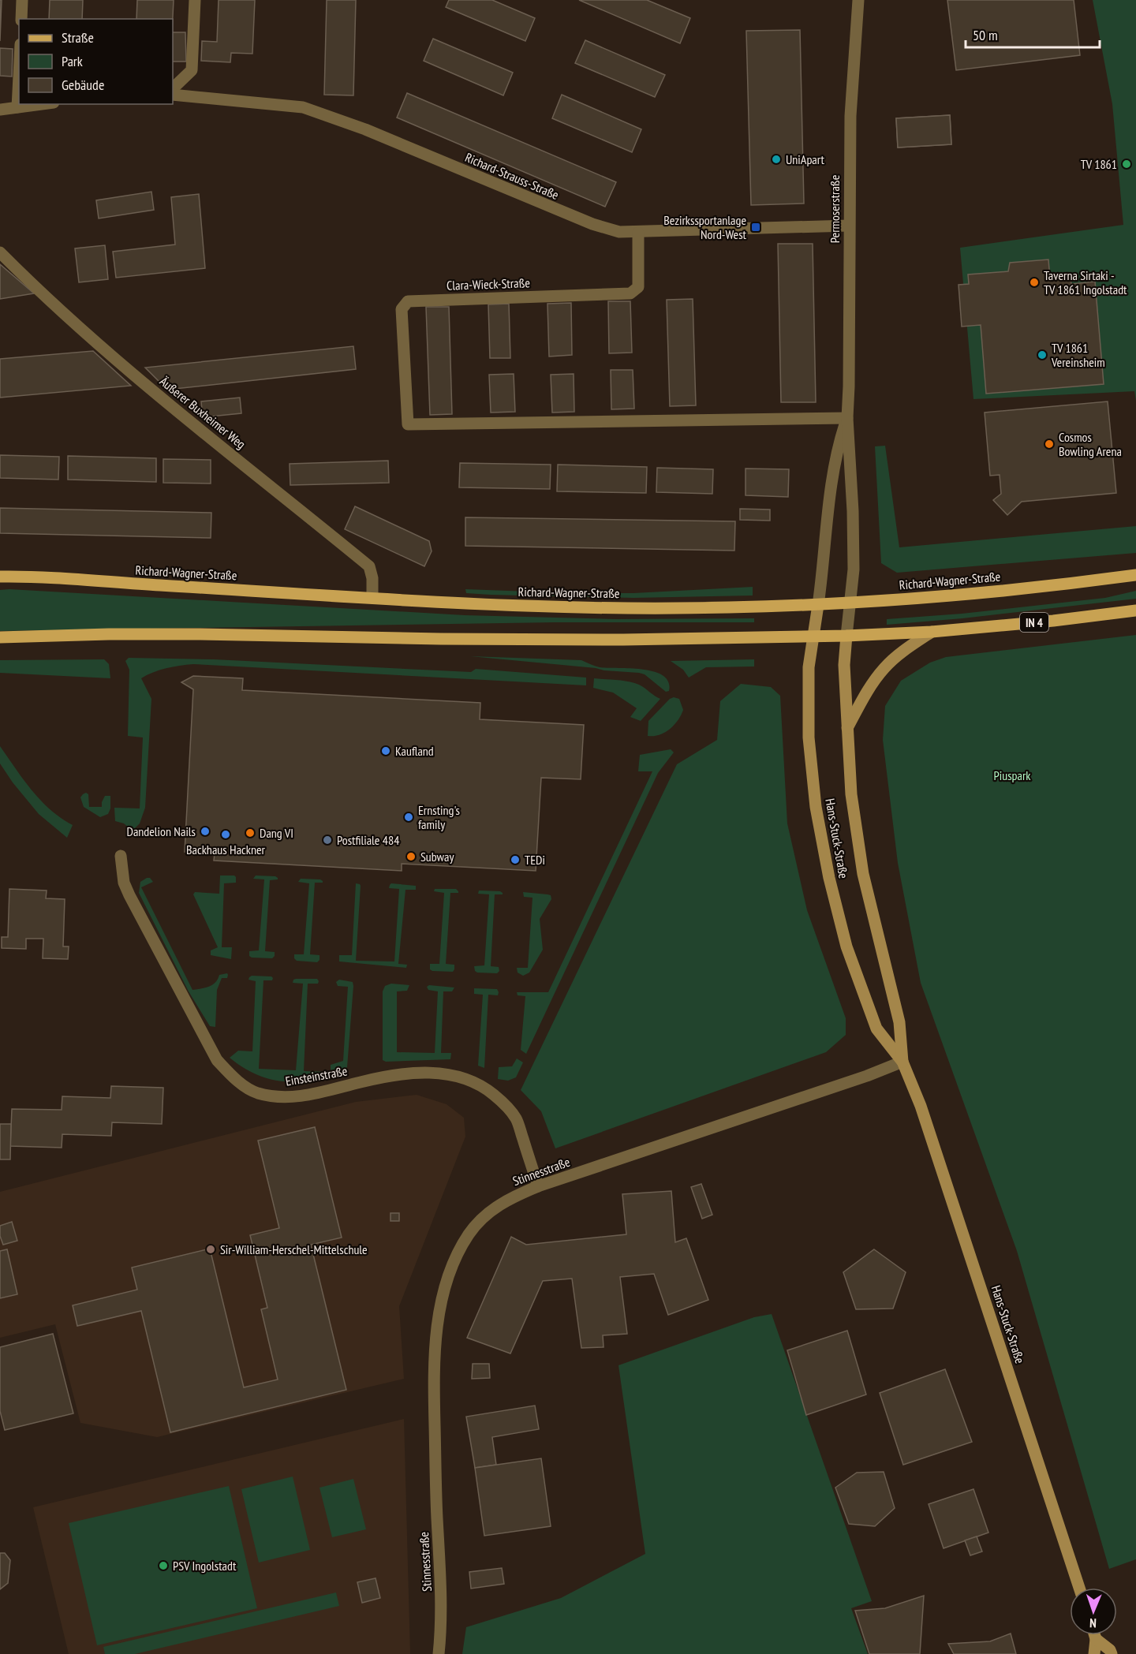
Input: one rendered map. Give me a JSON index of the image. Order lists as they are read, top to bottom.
{
  "streets": {
    "main road": ["Richard-Wagner-Straße", "IN 4", "Hans-Stuck-Straße"],
    "street": [
      "Richard-Strauss-Straße",
      "Permoserstraße",
      "Clara-Wieck-Straße",
      "Äußerer Buxheimer Weg",
      "Einsteinstraße",
      "Stinnesstraße"
    ]
  },
  "crossings": [
    ["Richard-Strauss-Straße", "Permoserstraße"],
    ["Richard-Strauss-Straße", "Clara-Wieck-Straße"],
    ["Permoserstraße", "Clara-Wieck-Straße"],
    ["Permoserstraße", "Richard-Wagner-Straße"],
    ["Permoserstraße", "IN 4"],
    ["Permoserstraße", "Hans-Stuck-Straße"],
    ["Äußerer Buxheimer Weg", "Richard-Wagner-Straße"],
    ["Richard-Wagner-Straße", "Hans-Stuck-Straße"],
    ["IN 4", "Hans-Stuck-Straße"],
    ["Hans-Stuck-Straße", "Stinnesstraße"],
    ["Einsteinstraße", "Stinnesstraße"]
  ],
  "parks": ["Piuspark"],
  "places": {
    "other": [
      "UniApart",
      "TV 1861",
      "Taverna Sirtaki - TV 1861 Ingolstadt",
      "TV 1861 Vereinsheim",
      "Cosmos Bowling Arena",
      "Kaufland",
      "Ernsting's family",
      "Dandelion Nails",
      "Dang VI",
      "Backhaus Hackner",
      "Postfiliale 484",
      "Subway",
      "TEDi",
      "Sir-William-Herschel-Mittelschule",
      "PSV Ingolstadt"
    ],
    "transit": ["Bezirkssportanlage Nord-West"]
  },
  "legend": ["Straße", "Park", "Gebäude"],
  "scale_bar": "50 m",
  "north": "bottom"
}
